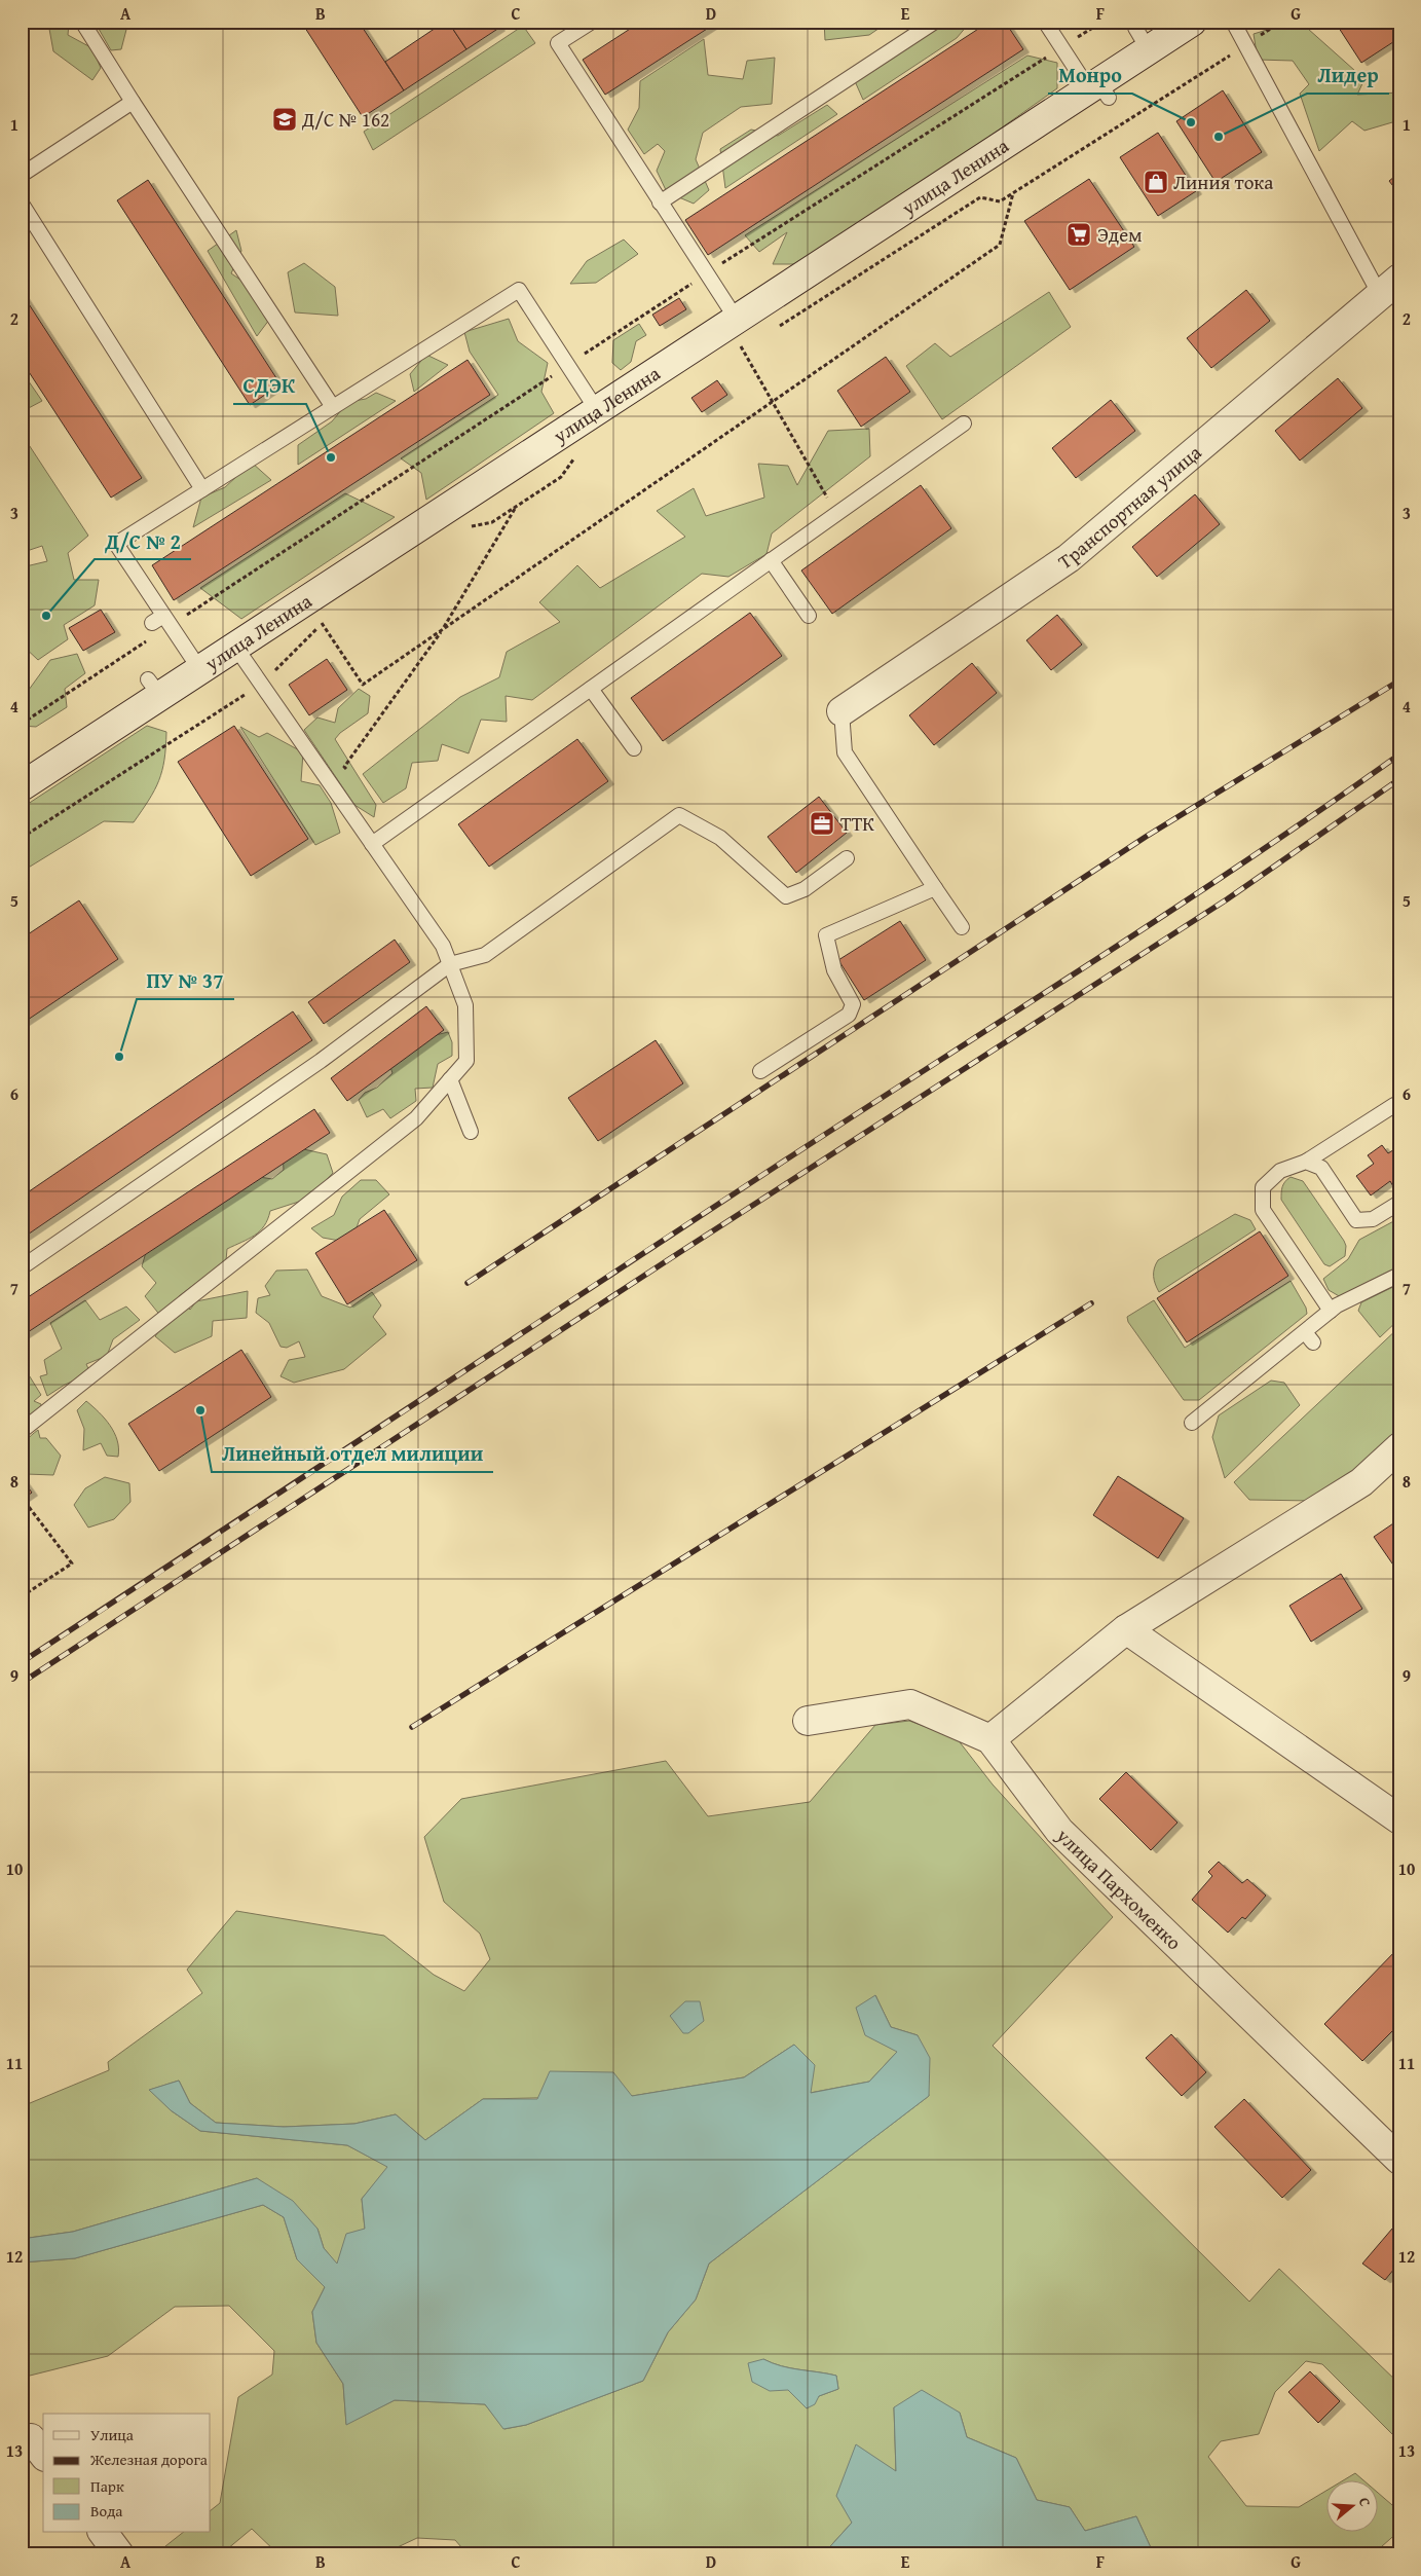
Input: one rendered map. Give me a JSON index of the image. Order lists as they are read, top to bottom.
{
  "streets": {
    "street": ["улица Ленина", "Транспортная улица", "улица Пархоменко"]
  },
  "places": {
    "school or university": ["Д/С № 162"],
    "other": [
      "Монро",
      "Лидер",
      "СДЭК",
      "Д/С № 2",
      "ПУ № 37",
      "Линейный отдел милиции"
    ],
    "shop": ["Линия тока"],
    "supermarket": ["Эдем"],
    "office": ["ТТК"]
  },
  "legend": [
    "Улица",
    "Железная дорога",
    "Парк",
    "Вода"
  ],
  "north": "right",
  "grid": {
    "columns": [
      "A",
      "B",
      "C",
      "D",
      "E",
      "F",
      "G"
    ],
    "rows": [
      "1",
      "2",
      "3",
      "4",
      "5",
      "6",
      "7",
      "8",
      "9",
      "10",
      "11",
      "12",
      "13"
    ]
  }
}
